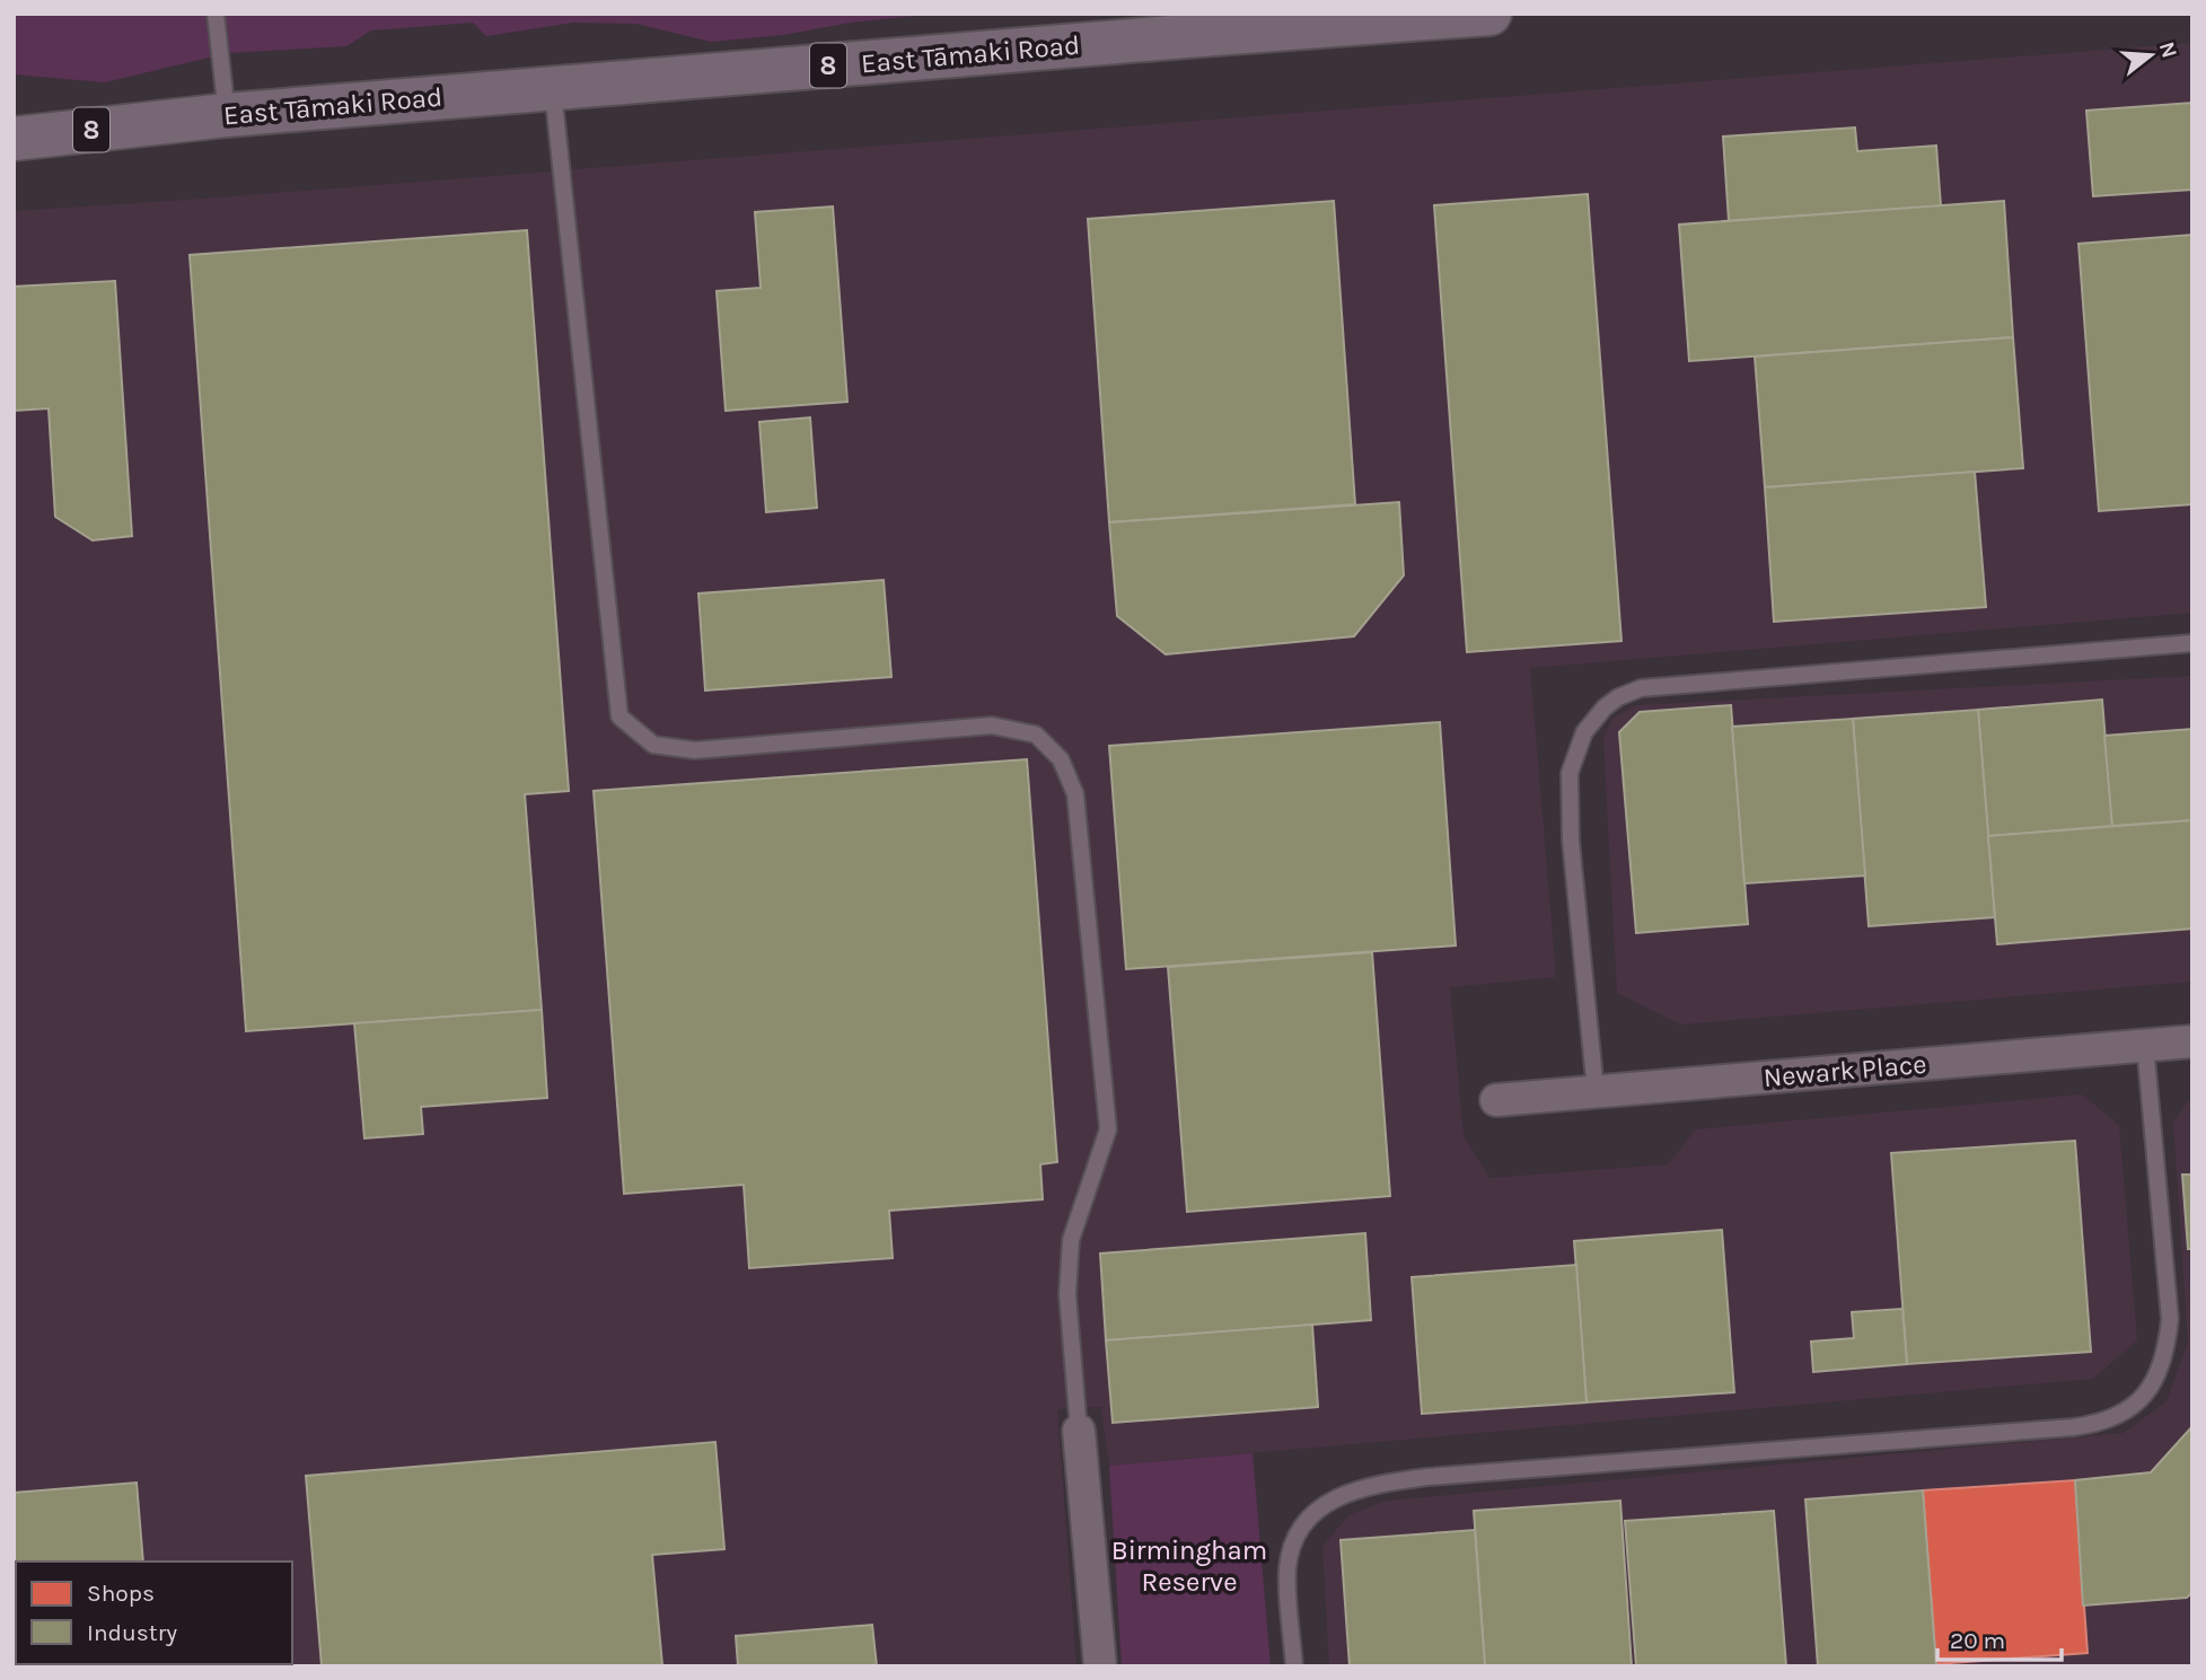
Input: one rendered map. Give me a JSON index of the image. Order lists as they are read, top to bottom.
{
  "streets": {
    "main road": ["East Tāmaki Road", "8"],
    "street": ["Newark Place"]
  },
  "parks": ["Birmingham Reserve"],
  "legend": ["Shops", "Industry"],
  "scale_bar": "20 m",
  "north": "right"
}
